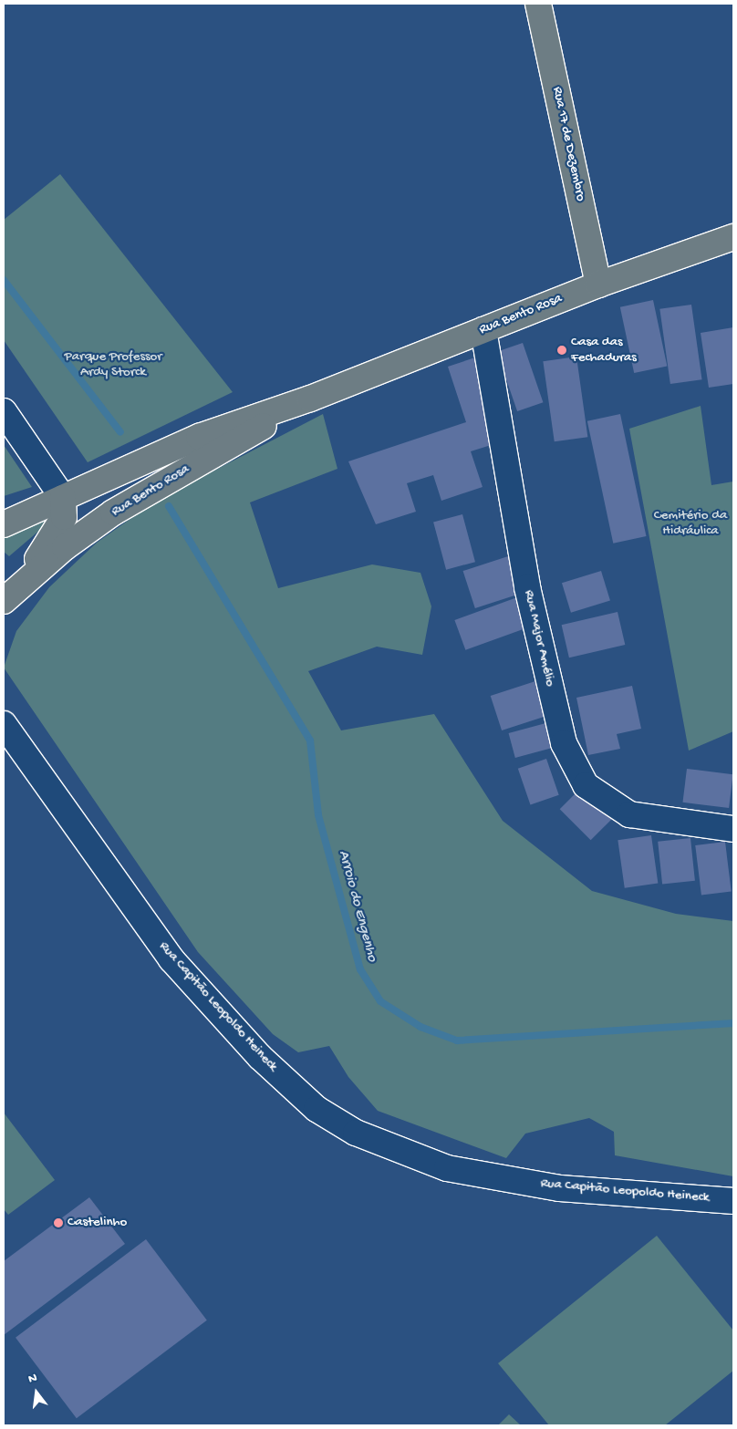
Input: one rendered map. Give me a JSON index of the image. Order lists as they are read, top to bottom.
{
  "streets": {
    "main road": ["Rua 17 de Dezembro", "Rua Bento Rosa"],
    "street": ["Rua Major Amélio", "Rua Capitão Leopoldo Heineck"]
  },
  "crossings": [
    ["Rua 17 de Dezembro", "Rua Bento Rosa"],
    ["Rua Bento Rosa", "Rua Major Amélio"]
  ],
  "water": ["Arroio do Engenho"],
  "parks": ["Parque Professor Ardy Storck", "Cemitério da Hidráulica"],
  "places": ["Casa das Fechaduras", "Castelinho"],
  "north": "top"
}
